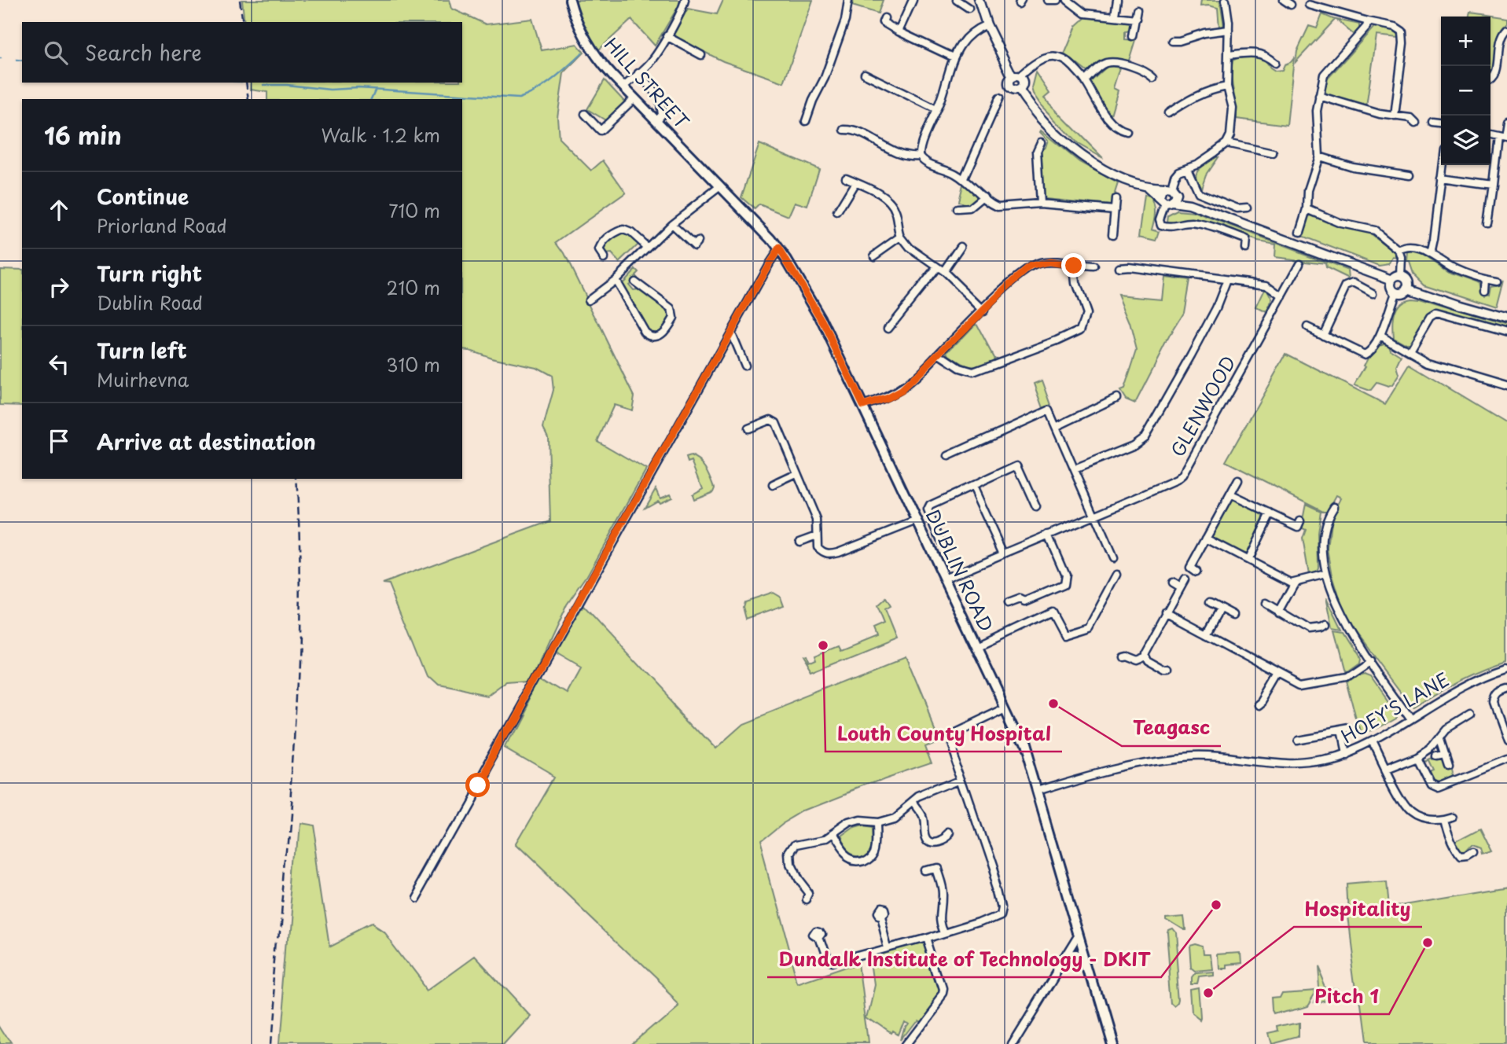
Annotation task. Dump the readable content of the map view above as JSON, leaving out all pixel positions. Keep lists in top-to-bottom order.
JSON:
{
  "streets": {
    "main road": ["HILL STREET", "DUBLIN ROAD"],
    "street": ["GLENWOOD", "HOEY'S LANE"]
  },
  "crossings": [
    ["HILL STREET", "DUBLIN ROAD"],
    ["GLENWOOD", "DUBLIN ROAD"],
    ["DUBLIN ROAD", "HOEY'S LANE"]
  ],
  "places": [
    "Louth County Hospital",
    "Teagasc",
    "Dundalk Institute of Technology - DKIT",
    "Pitch 1",
    "Hospitality"
  ],
  "page": {
    "map_buttons": ["+", "−"],
    "search": "Search here",
    "heading": ["16 min", "Walk · 1.2 km"],
    "list": [
      ["Continue", "Priorland Road", "710 m"],
      ["Turn right", "Dublin Road", "210 m"],
      ["Turn left", "Muirhevna", "310 m"],
      "Arrive at destination"
    ]
  }
}
